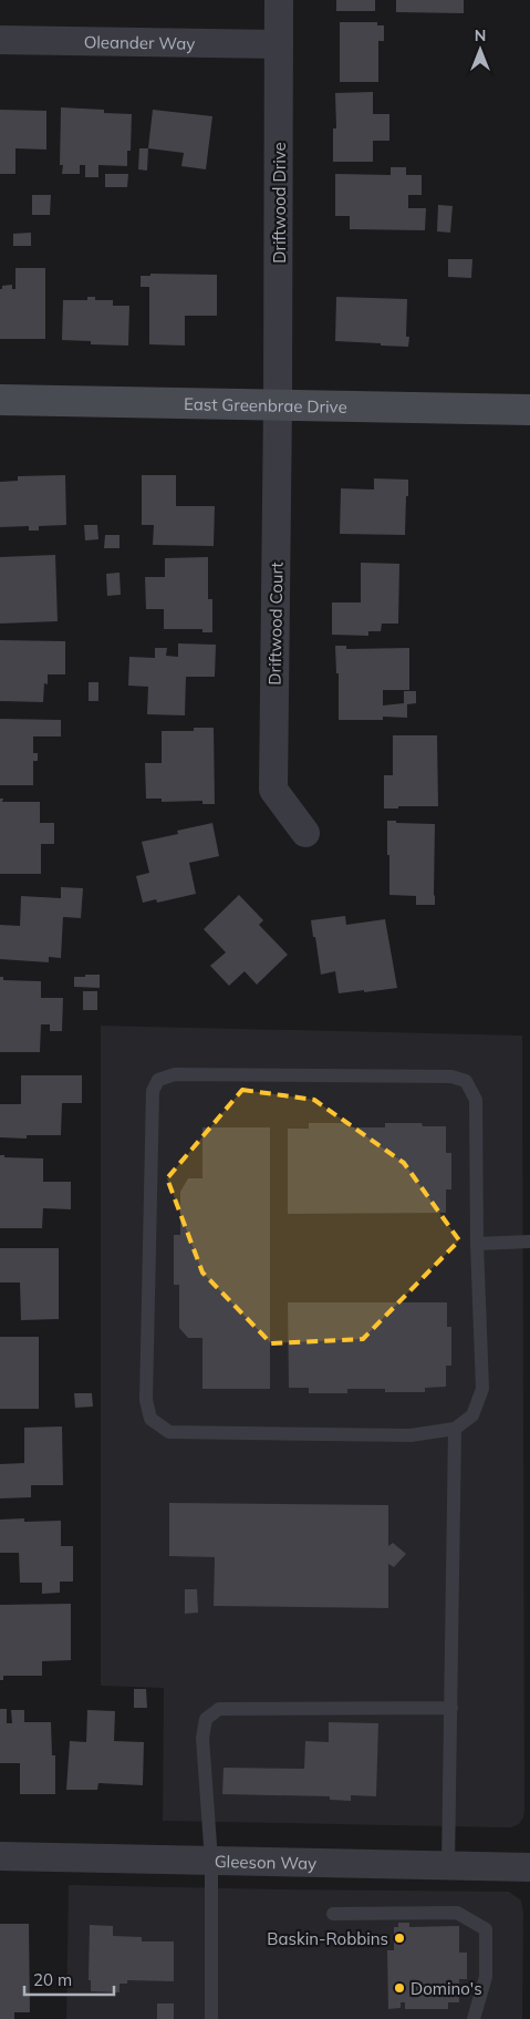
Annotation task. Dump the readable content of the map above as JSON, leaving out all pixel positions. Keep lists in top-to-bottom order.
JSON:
{
  "streets": {
    "street": [
      "Oleander Way",
      "Driftwood Drive",
      "East Greenbrae Drive",
      "Driftwood Court",
      "Gleeson Way"
    ]
  },
  "crossings": [
    ["Oleander Way", "Driftwood Drive"],
    ["Driftwood Drive", "East Greenbrae Drive"],
    ["Driftwood Drive", "Driftwood Court"],
    ["East Greenbrae Drive", "Driftwood Court"]
  ],
  "places": ["Baskin-Robbins", "Domino's"],
  "scale_bar": "20 m",
  "north": "top"
}
